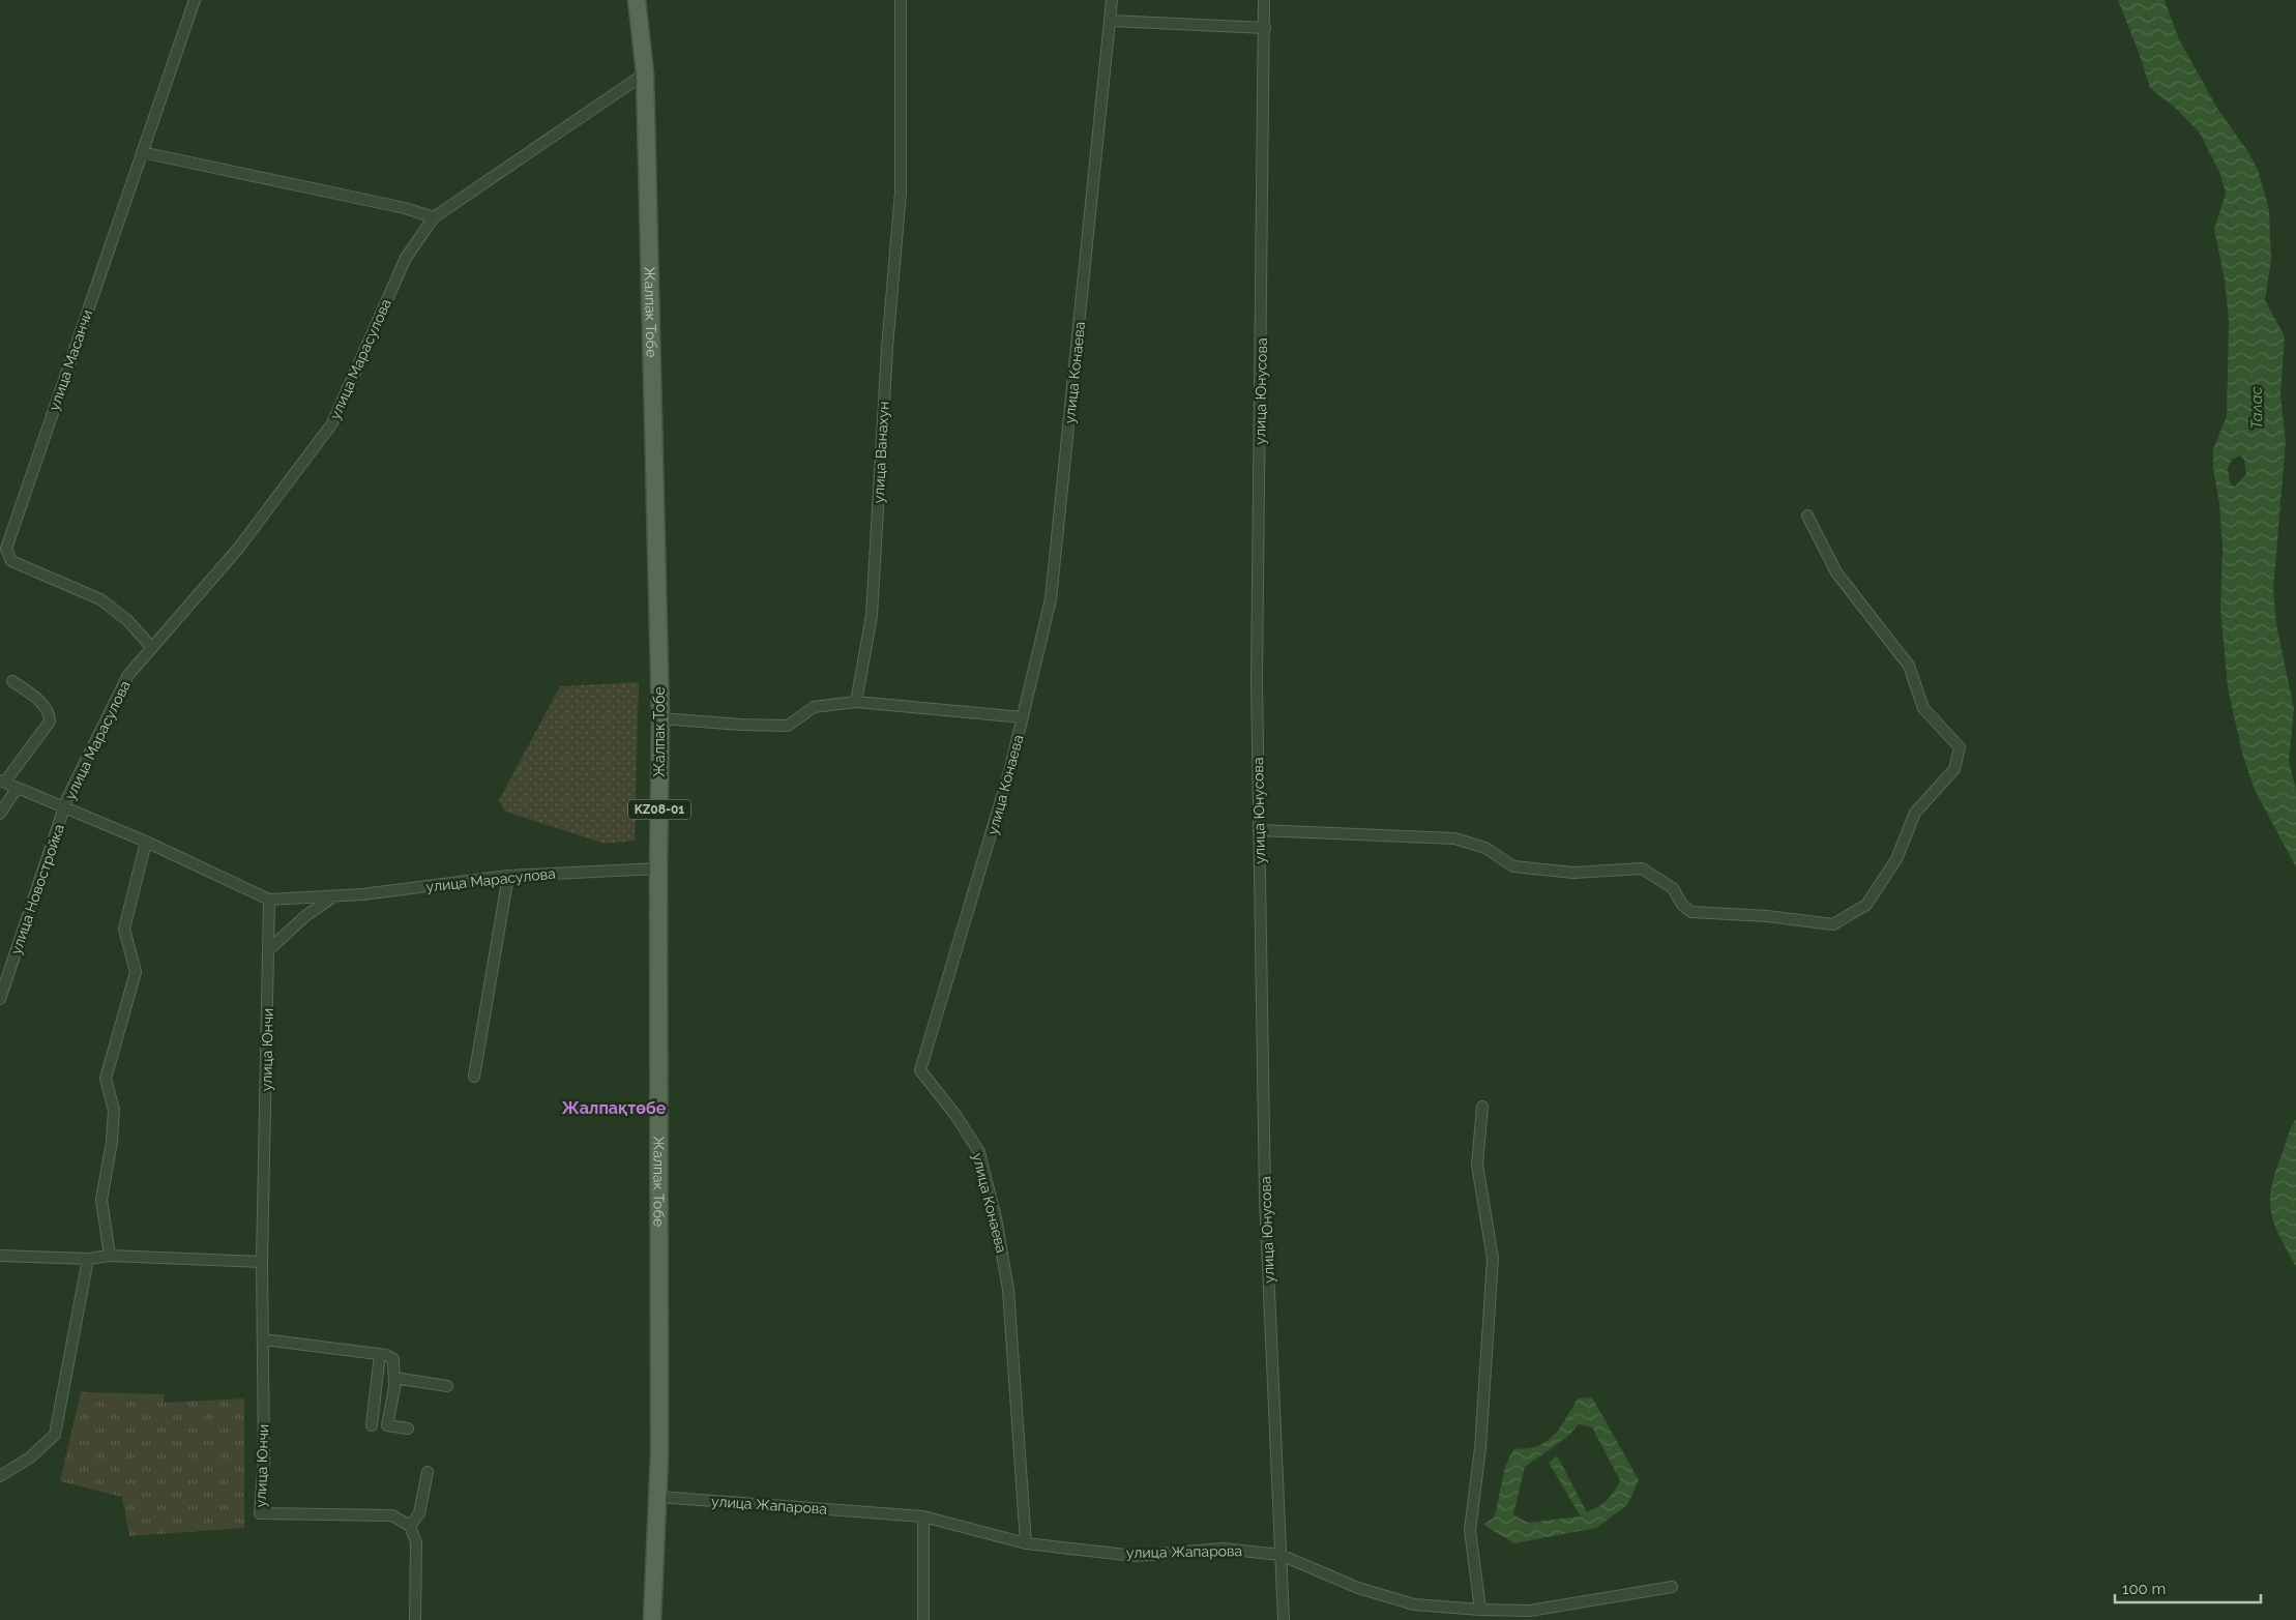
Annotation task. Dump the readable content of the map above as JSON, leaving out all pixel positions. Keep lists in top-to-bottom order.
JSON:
{
  "streets": {
    "main road": ["Жалпак Тобе", "KZ08-01"],
    "street": [
      "улица Марасулова",
      "улица Масанчи",
      "улица Конаева",
      "улица Юнусова",
      "улица Ванахун",
      "улица Новостройка",
      "улица Юнчи",
      "улица Жапарова"
    ]
  },
  "crossings": [
    ["Жалпак Тобе", "улица Марасулова"],
    ["Жалпак Тобе", "улица Жапарова"],
    ["улица Марасулова", "улица Масанчи"],
    ["улица Марасулова", "улица Новостройка"],
    ["улица Марасулова", "улица Юнчи"],
    ["улица Конаева", "улица Жапарова"],
    ["улица Юнусова", "улица Жапарова"]
  ],
  "districts": ["Жалпақтөбе"],
  "water": ["Талас"],
  "scale_bar": "100 m"
}
